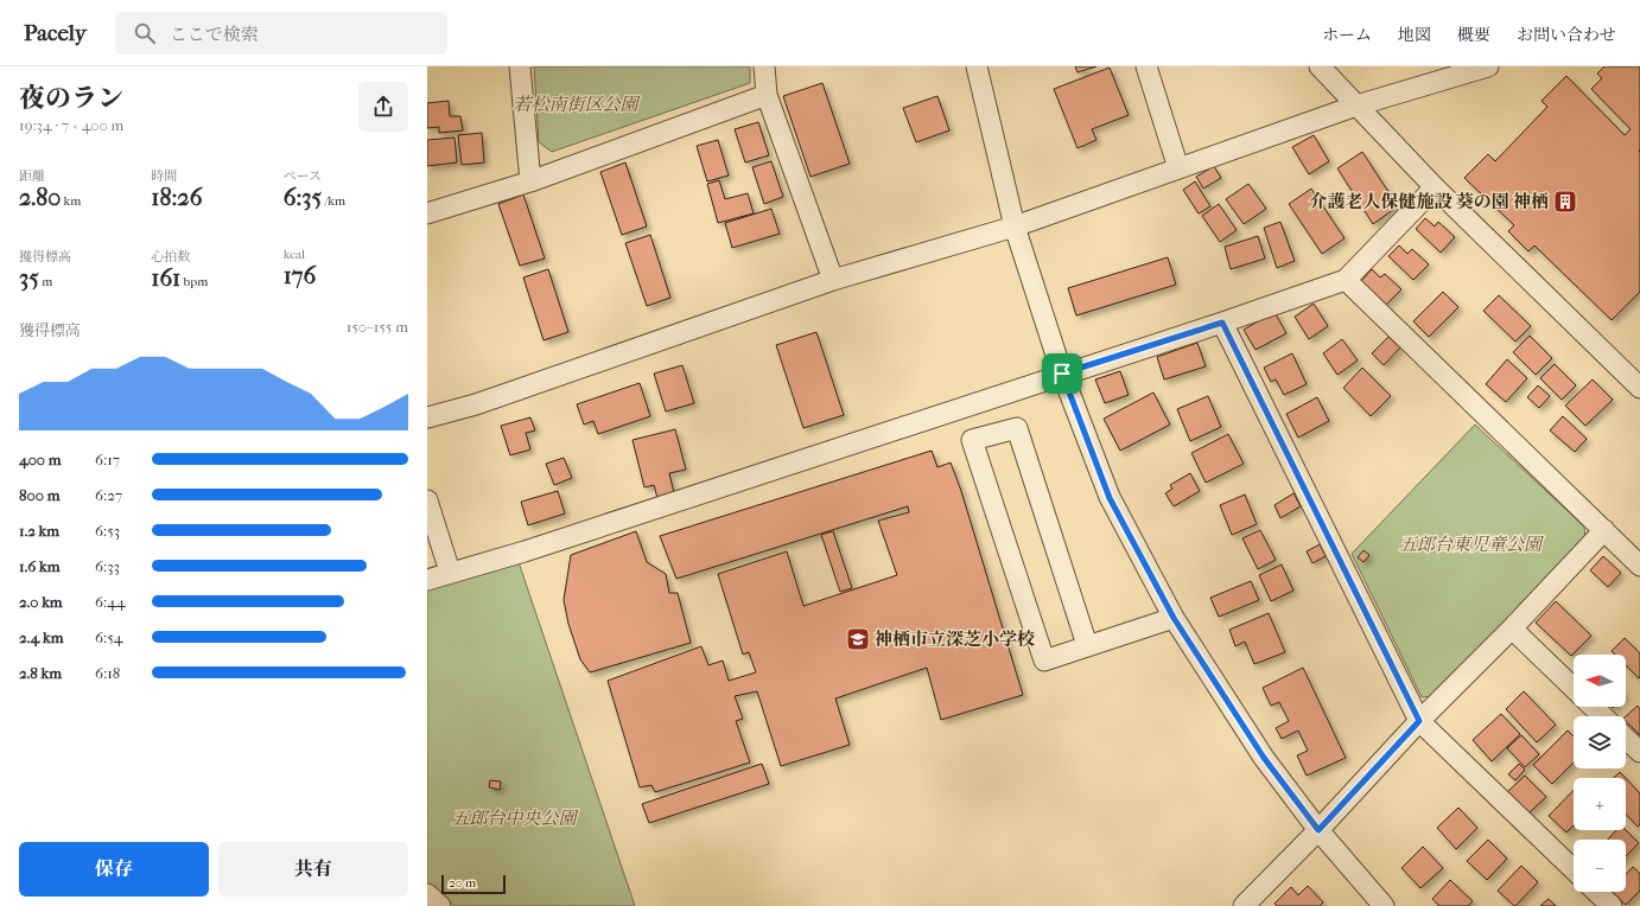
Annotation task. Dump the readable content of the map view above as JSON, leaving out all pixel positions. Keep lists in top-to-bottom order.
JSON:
{
  "parks": ["若松南街区公園", "五郎台東児童公園", "五郎台中央公園"],
  "places": {
    "building": ["介護老人保健施設 葵の園 神栖"],
    "school or university": ["神栖市立深芝小学校"]
  },
  "scale_bar": "20 m",
  "north": "left",
  "page": {
    "header": "Pacely",
    "search": "ここで検索",
    "nav": [
      "ホーム",
      "地図",
      "概要",
      "お問い合わせ"
    ],
    "heading": ["夜のラン", "19:34 · 7 × 400 m"],
    "stats": [
      ["距離", "2.80 km"],
      ["時間", "18:26"],
      ["ペース", "6:35 /km"],
      ["獲得標高", "35 m"],
      ["心拍数", "161 bpm"],
      ["kcal", "176"]
    ],
    "chart": ["獲得標高", "150–155 m"],
    "list": [
      {
        "name": "400 m",
        "note": "6:17"
      },
      {
        "name": "800 m",
        "note": "6:27"
      },
      {
        "name": "1.2 km",
        "note": "6:53"
      },
      {
        "name": "1.6 km",
        "note": "6:33"
      },
      {
        "name": "2.0 km",
        "note": "6:44"
      },
      {
        "name": "2.4 km",
        "note": "6:54"
      },
      {
        "name": "2.8 km",
        "note": "6:18"
      }
    ],
    "map_buttons": ["+", "−"],
    "buttons": ["保存", "共有"],
    "scale": "20 m"
  }
}
